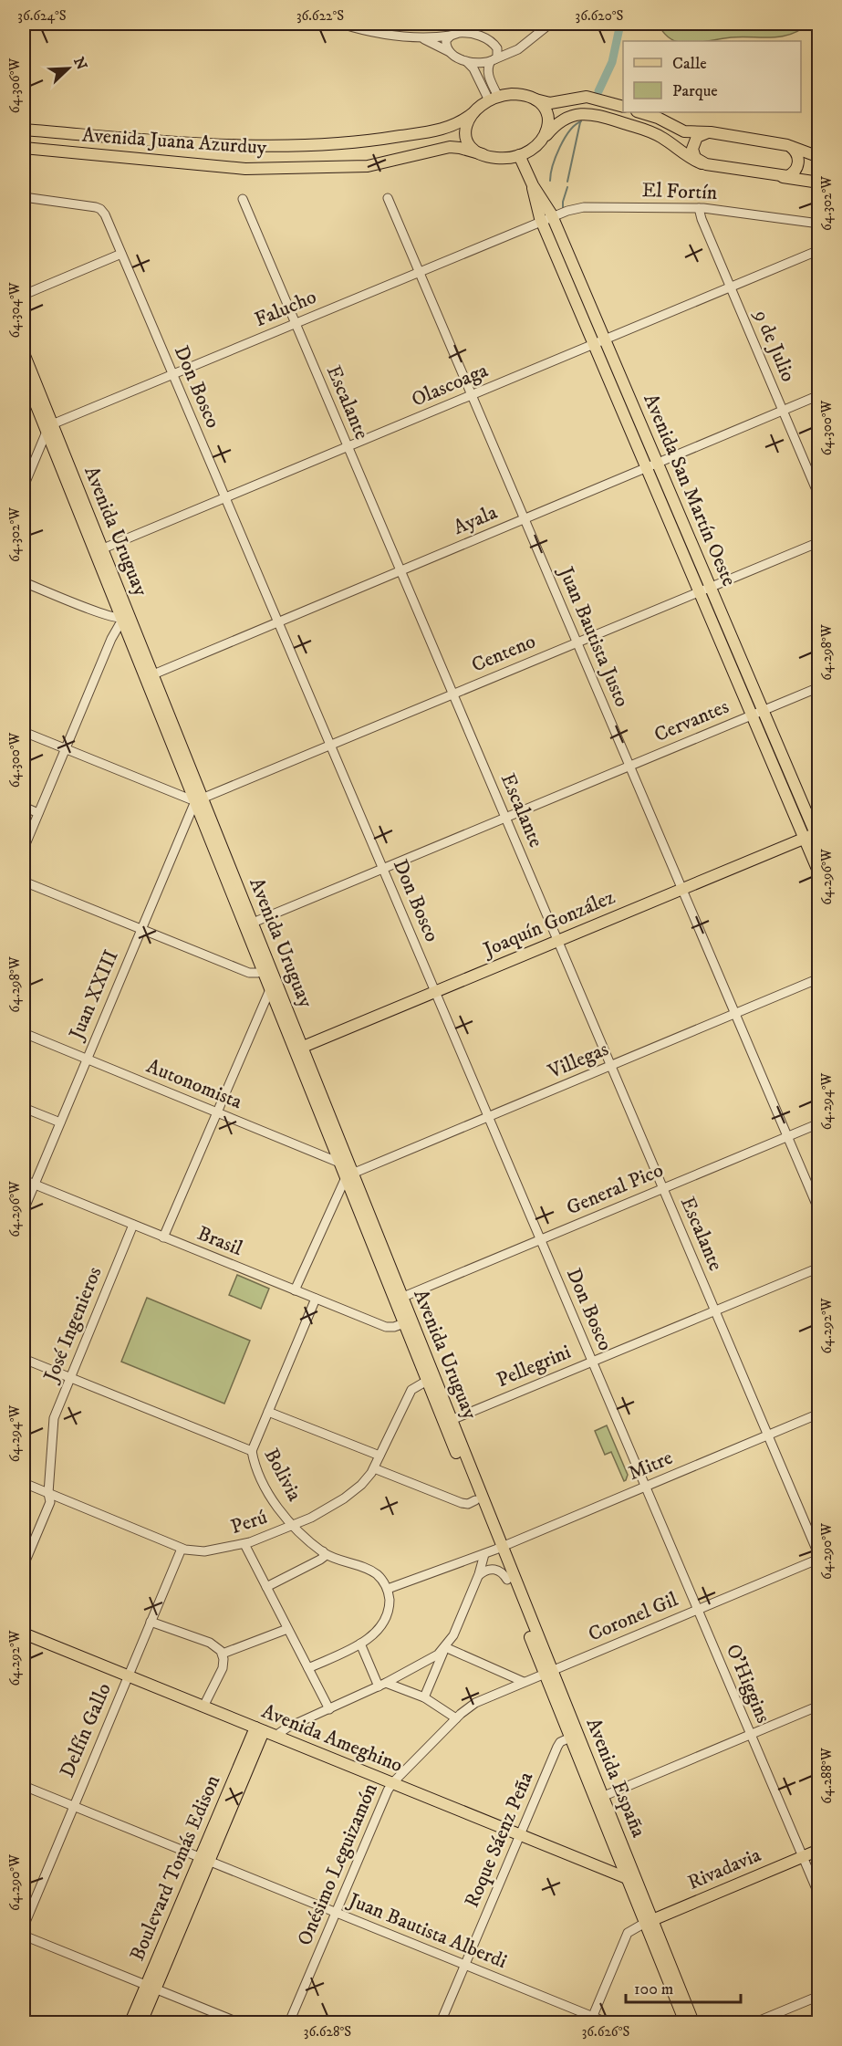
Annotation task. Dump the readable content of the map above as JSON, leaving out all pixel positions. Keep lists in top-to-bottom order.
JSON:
{
  "streets": {
    "main road": [
      "Avenida Juana Azurduy",
      "Avenida San Martín Oeste",
      "Avenida Uruguay",
      "Joaquín González",
      "Avenida Ameghino",
      "Avenida España",
      "Boulevard Tomás Edison",
      "Rivadavia"
    ],
    "street": [
      "El Fortín",
      "Falucho",
      "9 de Julio",
      "Olascoaga",
      "Don Bosco",
      "Escalante",
      "Ayala",
      "Juan Bautista Justo",
      "Centeno",
      "Cervantes",
      "Juan XXIII",
      "Villegas",
      "Autonomista",
      "General Pico",
      "Brasil",
      "José Ingenieros",
      "Pellegrini",
      "Mitre",
      "Bolivia",
      "Perú",
      "Coronel Gil",
      "O'Higgins",
      "Delfín Gallo",
      "Roque Sáenz Peña",
      "Onésimo Leguizamón",
      "Juan Bautista Alberdi"
    ]
  },
  "crossings": [
    ["Avenida Juana Azurduy", "Avenida San Martín Oeste"],
    ["El Fortín", "Falucho"],
    ["El Fortín", "9 de Julio"],
    ["El Fortín", "Avenida San Martín Oeste"],
    ["Falucho", "Don Bosco"],
    ["Falucho", "Escalante"],
    ["Falucho", "Avenida San Martín Oeste"],
    ["Falucho", "Avenida Uruguay"],
    ["Falucho", "Juan Bautista Justo"],
    ["9 de Julio", "Olascoaga"],
    ["9 de Julio", "Ayala"],
    ["Olascoaga", "Don Bosco"],
    ["Olascoaga", "Escalante"],
    ["Olascoaga", "Avenida San Martín Oeste"],
    ["Olascoaga", "Avenida Uruguay"],
    ["Olascoaga", "Juan Bautista Justo"],
    ["Don Bosco", "Ayala"],
    ["Don Bosco", "Centeno"],
    ["Don Bosco", "Cervantes"],
    ["Don Bosco", "Joaquín González"],
    ["Don Bosco", "Villegas"],
    ["Don Bosco", "General Pico"],
    ["Don Bosco", "Pellegrini"],
    ["Don Bosco", "Mitre"],
    ["Don Bosco", "O'Higgins"],
    ["Escalante", "Ayala"],
    ["Escalante", "Centeno"],
    ["Escalante", "Cervantes"],
    ["Escalante", "Joaquín González"],
    ["Escalante", "Villegas"],
    ["Escalante", "General Pico"],
    ["Escalante", "Pellegrini"],
    ["Escalante", "Mitre"],
    ["Escalante", "Coronel Gil"],
    ["Avenida San Martín Oeste", "Ayala"],
    ["Avenida San Martín Oeste", "Centeno"],
    ["Avenida San Martín Oeste", "Cervantes"],
    ["Avenida San Martín Oeste", "Joaquín González"],
    ["Ayala", "Avenida Uruguay"],
    ["Ayala", "Juan Bautista Justo"],
    ["Avenida Uruguay", "Centeno"],
    ["Avenida Uruguay", "Cervantes"],
    ["Avenida Uruguay", "Joaquín González"],
    ["Avenida Uruguay", "Juan XXIII"],
    ["Avenida Uruguay", "Villegas"],
    ["Avenida Uruguay", "Autonomista"],
    ["Avenida Uruguay", "General Pico"],
    ["Avenida Uruguay", "Brasil"],
    ["Avenida Uruguay", "Pellegrini"],
    ["Avenida Uruguay", "Mitre"],
    ["Avenida Uruguay", "Perú"],
    ["Avenida Uruguay", "Avenida España"],
    ["Juan Bautista Justo", "Centeno"],
    ["Juan Bautista Justo", "Cervantes"],
    ["Juan Bautista Justo", "Joaquín González"],
    ["Juan Bautista Justo", "Villegas"],
    ["Juan Bautista Justo", "General Pico"],
    ["Centeno", "Juan XXIII"],
    ["Juan XXIII", "Autonomista"],
    ["Juan XXIII", "Brasil"],
    ["Brasil", "José Ingenieros"],
    ["José Ingenieros", "Bolivia"],
    ["José Ingenieros", "Perú"],
    ["Mitre", "O'Higgins"],
    ["Mitre", "Avenida España"],
    ["Bolivia", "Perú"],
    ["Perú", "Delfín Gallo"],
    ["Coronel Gil", "O'Higgins"],
    ["Coronel Gil", "Avenida España"],
    ["Coronel Gil", "Onésimo Leguizamón"],
    ["O'Higgins", "Rivadavia"],
    ["Delfín Gallo", "Avenida Ameghino"],
    ["Delfín Gallo", "Juan Bautista Alberdi"],
    ["Avenida Ameghino", "Avenida España"],
    ["Avenida Ameghino", "Roque Sáenz Peña"],
    ["Avenida Ameghino", "Onésimo Leguizamón"],
    ["Avenida Ameghino", "Boulevard Tomás Edison"],
    ["Avenida España", "Roque Sáenz Peña"],
    ["Avenida España", "Onésimo Leguizamón"],
    ["Avenida España", "Rivadavia"],
    ["Roque Sáenz Peña", "Juan Bautista Alberdi"],
    ["Onésimo Leguizamón", "Juan Bautista Alberdi"],
    ["Boulevard Tomás Edison", "Juan Bautista Alberdi"]
  ],
  "legend": ["Calle", "Parque"],
  "scale_bar": "100 m",
  "north": "top right",
  "coordinates": [
    "36.624°S",
    "36.622°S",
    "36.620°S",
    "64.306°W",
    "64.302°W",
    "64.304°W",
    "64.300°W",
    "64.298°W",
    "64.296°W",
    "64.294°W",
    "64.292°W",
    "64.290°W",
    "64.288°W",
    "36.628°S",
    "36.626°S"
  ]
}
